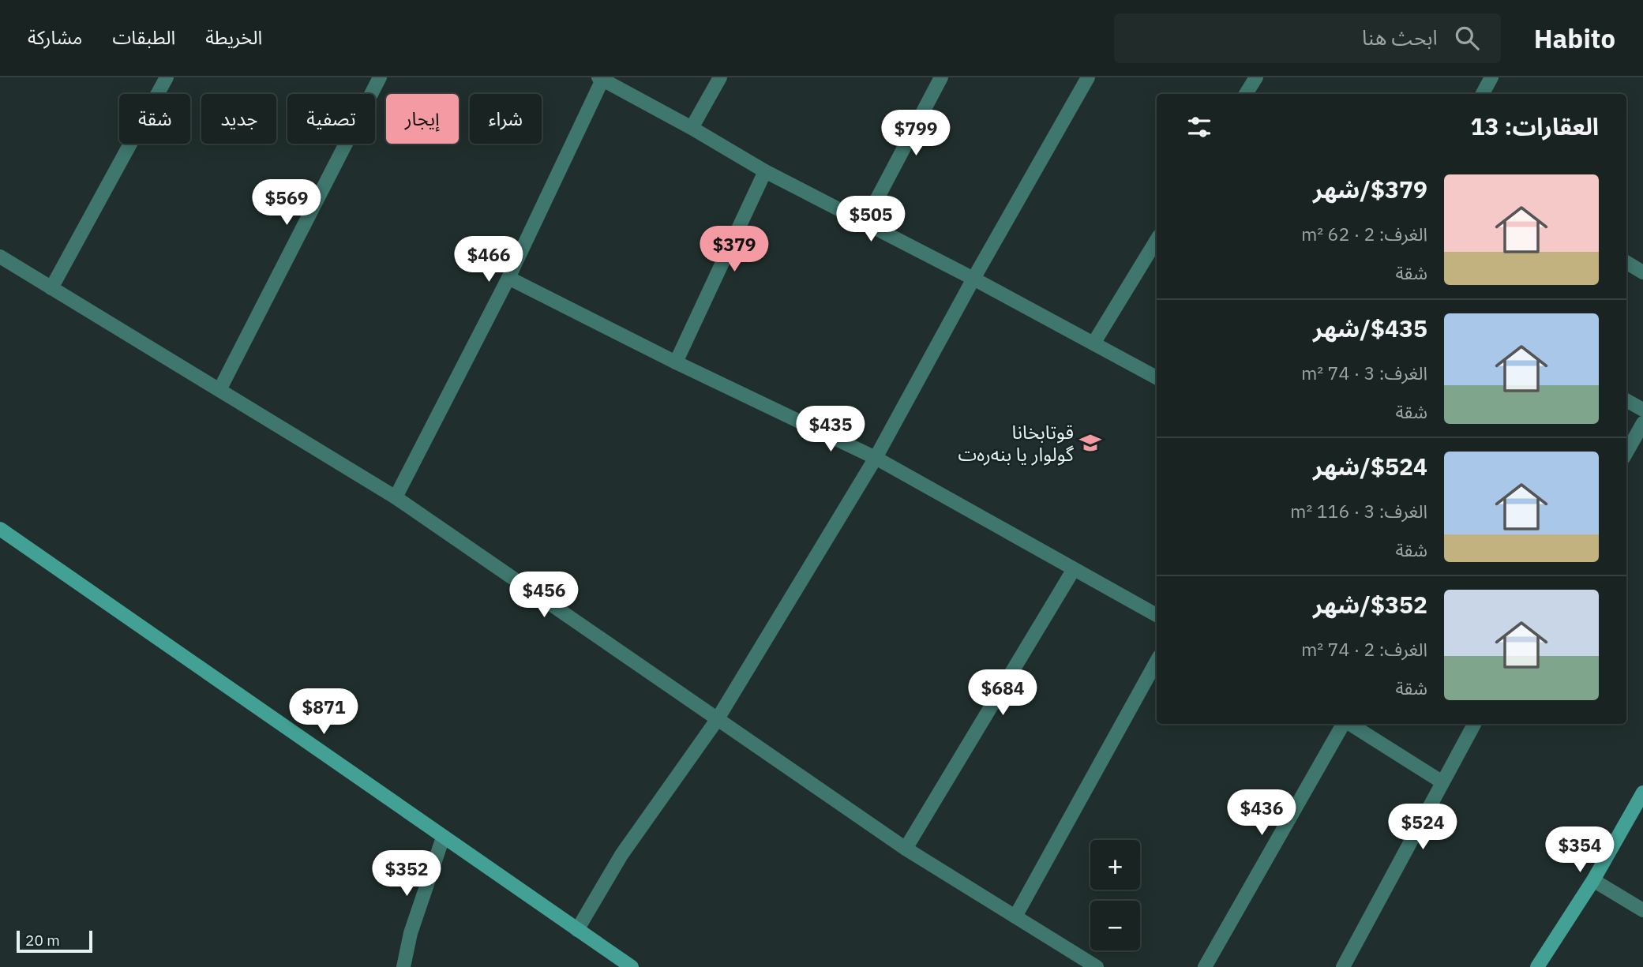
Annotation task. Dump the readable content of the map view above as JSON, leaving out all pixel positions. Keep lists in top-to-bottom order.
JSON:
{
  "places": {
    "school or university": ["قوتابخانا گولوار یا بنەرەت"]
  },
  "scale_bar": "20 m",
  "page": {
    "header": "Habito",
    "search": "ابحث هنا",
    "nav": ["الخريطة", "الطبقات", "مشاركة"],
    "chip": [
      "شراء",
      "إيجار",
      "تصفية",
      "جديد",
      "شقة"
    ],
    "heading": "العقارات: 13",
    "price": [
      "$799",
      "$569",
      "$505",
      "$379",
      "$466",
      "$435",
      "$456",
      "$684",
      "$871",
      "$436",
      "$524",
      "$354",
      "$352"
    ],
    "list": [
      {
        "name": "$379/شهر",
        "note": "الغرف: 2 · 62 m² · شقة"
      },
      {
        "name": "$435/شهر",
        "note": "الغرف: 3 · 74 m² · شقة"
      },
      {
        "name": "$524/شهر",
        "note": "الغرف: 3 · 116 m² · شقة"
      },
      {
        "name": "$352/شهر",
        "note": "الغرف: 2 · 74 m² · شقة"
      }
    ],
    "map_buttons": ["+", "−"],
    "scale": "20 m"
  }
}
